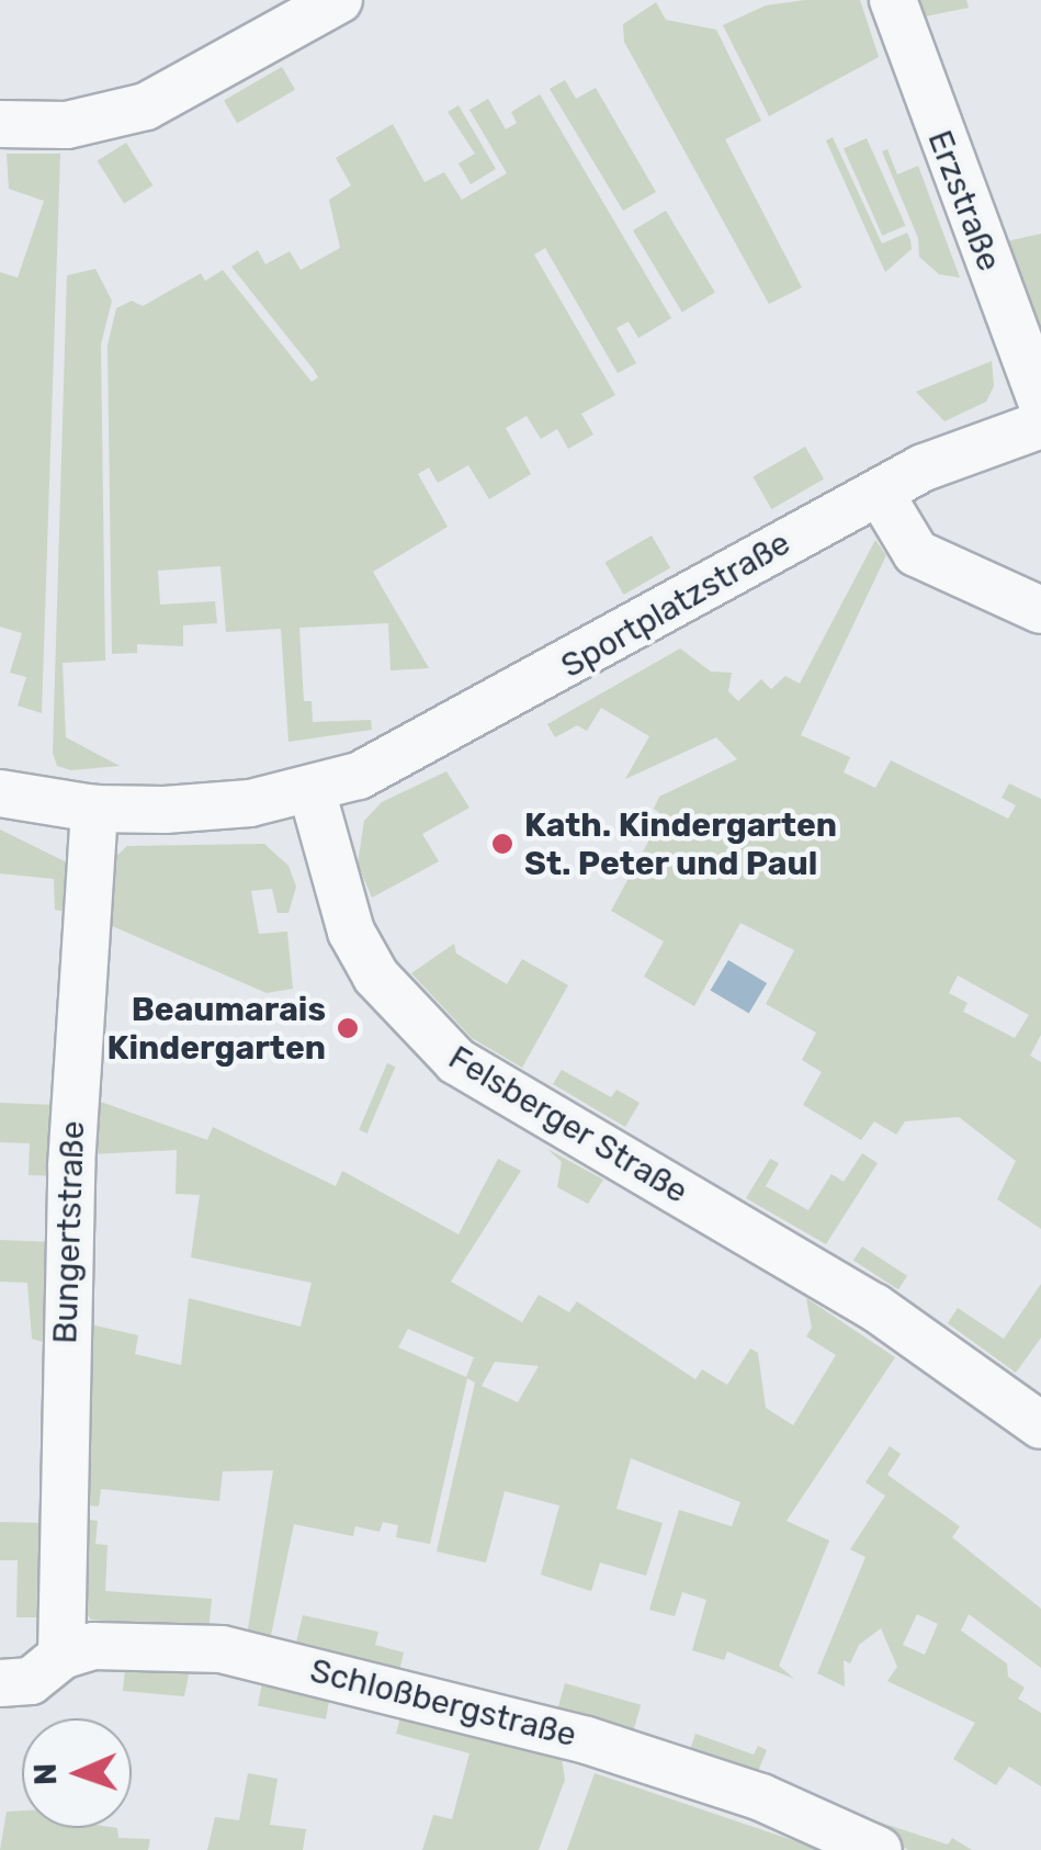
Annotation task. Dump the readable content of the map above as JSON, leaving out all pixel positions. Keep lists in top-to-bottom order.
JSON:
{
  "streets": {
    "street": [
      "Erzstraße",
      "Sportplatzstraße",
      "Felsberger Straße",
      "Bungertstraße",
      "Schloßbergstraße"
    ]
  },
  "crossings": [
    ["Sportplatzstraße", "Felsberger Straße"],
    ["Bungertstraße", "Schloßbergstraße"]
  ],
  "places": ["Kath. Kindergarten St. Peter und Paul", "Beaumarais Kindergarten"],
  "north": "left"
}
